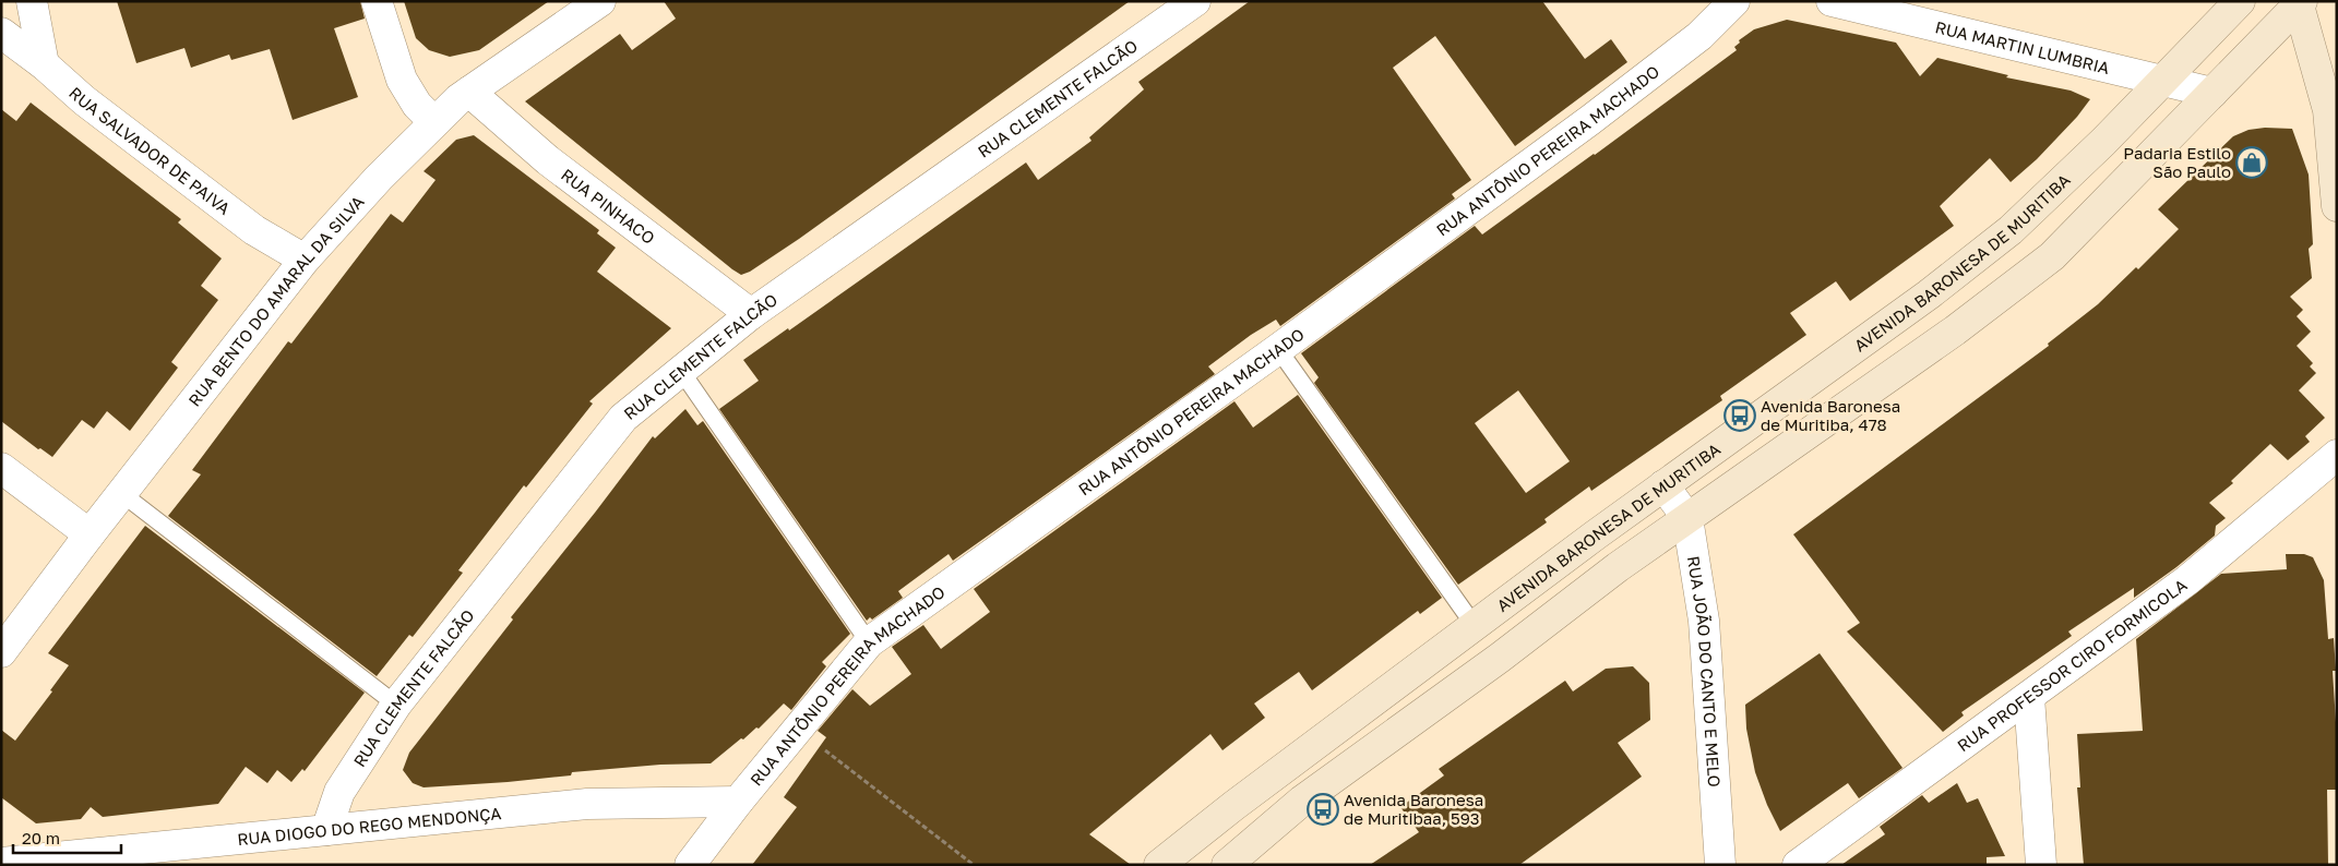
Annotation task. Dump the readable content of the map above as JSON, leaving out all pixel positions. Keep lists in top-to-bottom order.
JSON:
{
  "streets": {
    "main road": ["AVENIDA BARONESA DE MURITIBA"],
    "street": [
      "RUA MARTIN LUMBRIA",
      "RUA CLEMENTE FALCÃO",
      "RUA SALVADOR DE PAIVA",
      "RUA ANTÔNIO PEREIRA MACHADO",
      "RUA PINHACO",
      "RUA BENTO DO AMARAL DA SILVA",
      "RUA PROFESSOR CIRO FORMICOLA",
      "RUA JOÃO DO CANTO E MELO",
      "RUA DIOGO DO REGO MENDONÇA"
    ]
  },
  "crossings": [
    ["RUA MARTIN LUMBRIA", "AVENIDA BARONESA DE MURITIBA"],
    ["RUA CLEMENTE FALCÃO", "RUA PINHACO"],
    ["RUA CLEMENTE FALCÃO", "RUA DIOGO DO REGO MENDONÇA"],
    ["RUA SALVADOR DE PAIVA", "RUA BENTO DO AMARAL DA SILVA"],
    ["RUA ANTÔNIO PEREIRA MACHADO", "RUA DIOGO DO REGO MENDONÇA"],
    ["RUA PINHACO", "RUA BENTO DO AMARAL DA SILVA"],
    ["AVENIDA BARONESA DE MURITIBA", "RUA JOÃO DO CANTO E MELO"]
  ],
  "places": {
    "shop": ["Padaria Estilo São Paulo"],
    "bus stop": ["Avenida Baronesa de Muritiba, 478", "Avenida Baronesa de Muritibaa, 593"]
  },
  "scale_bar": "20 m"
}
